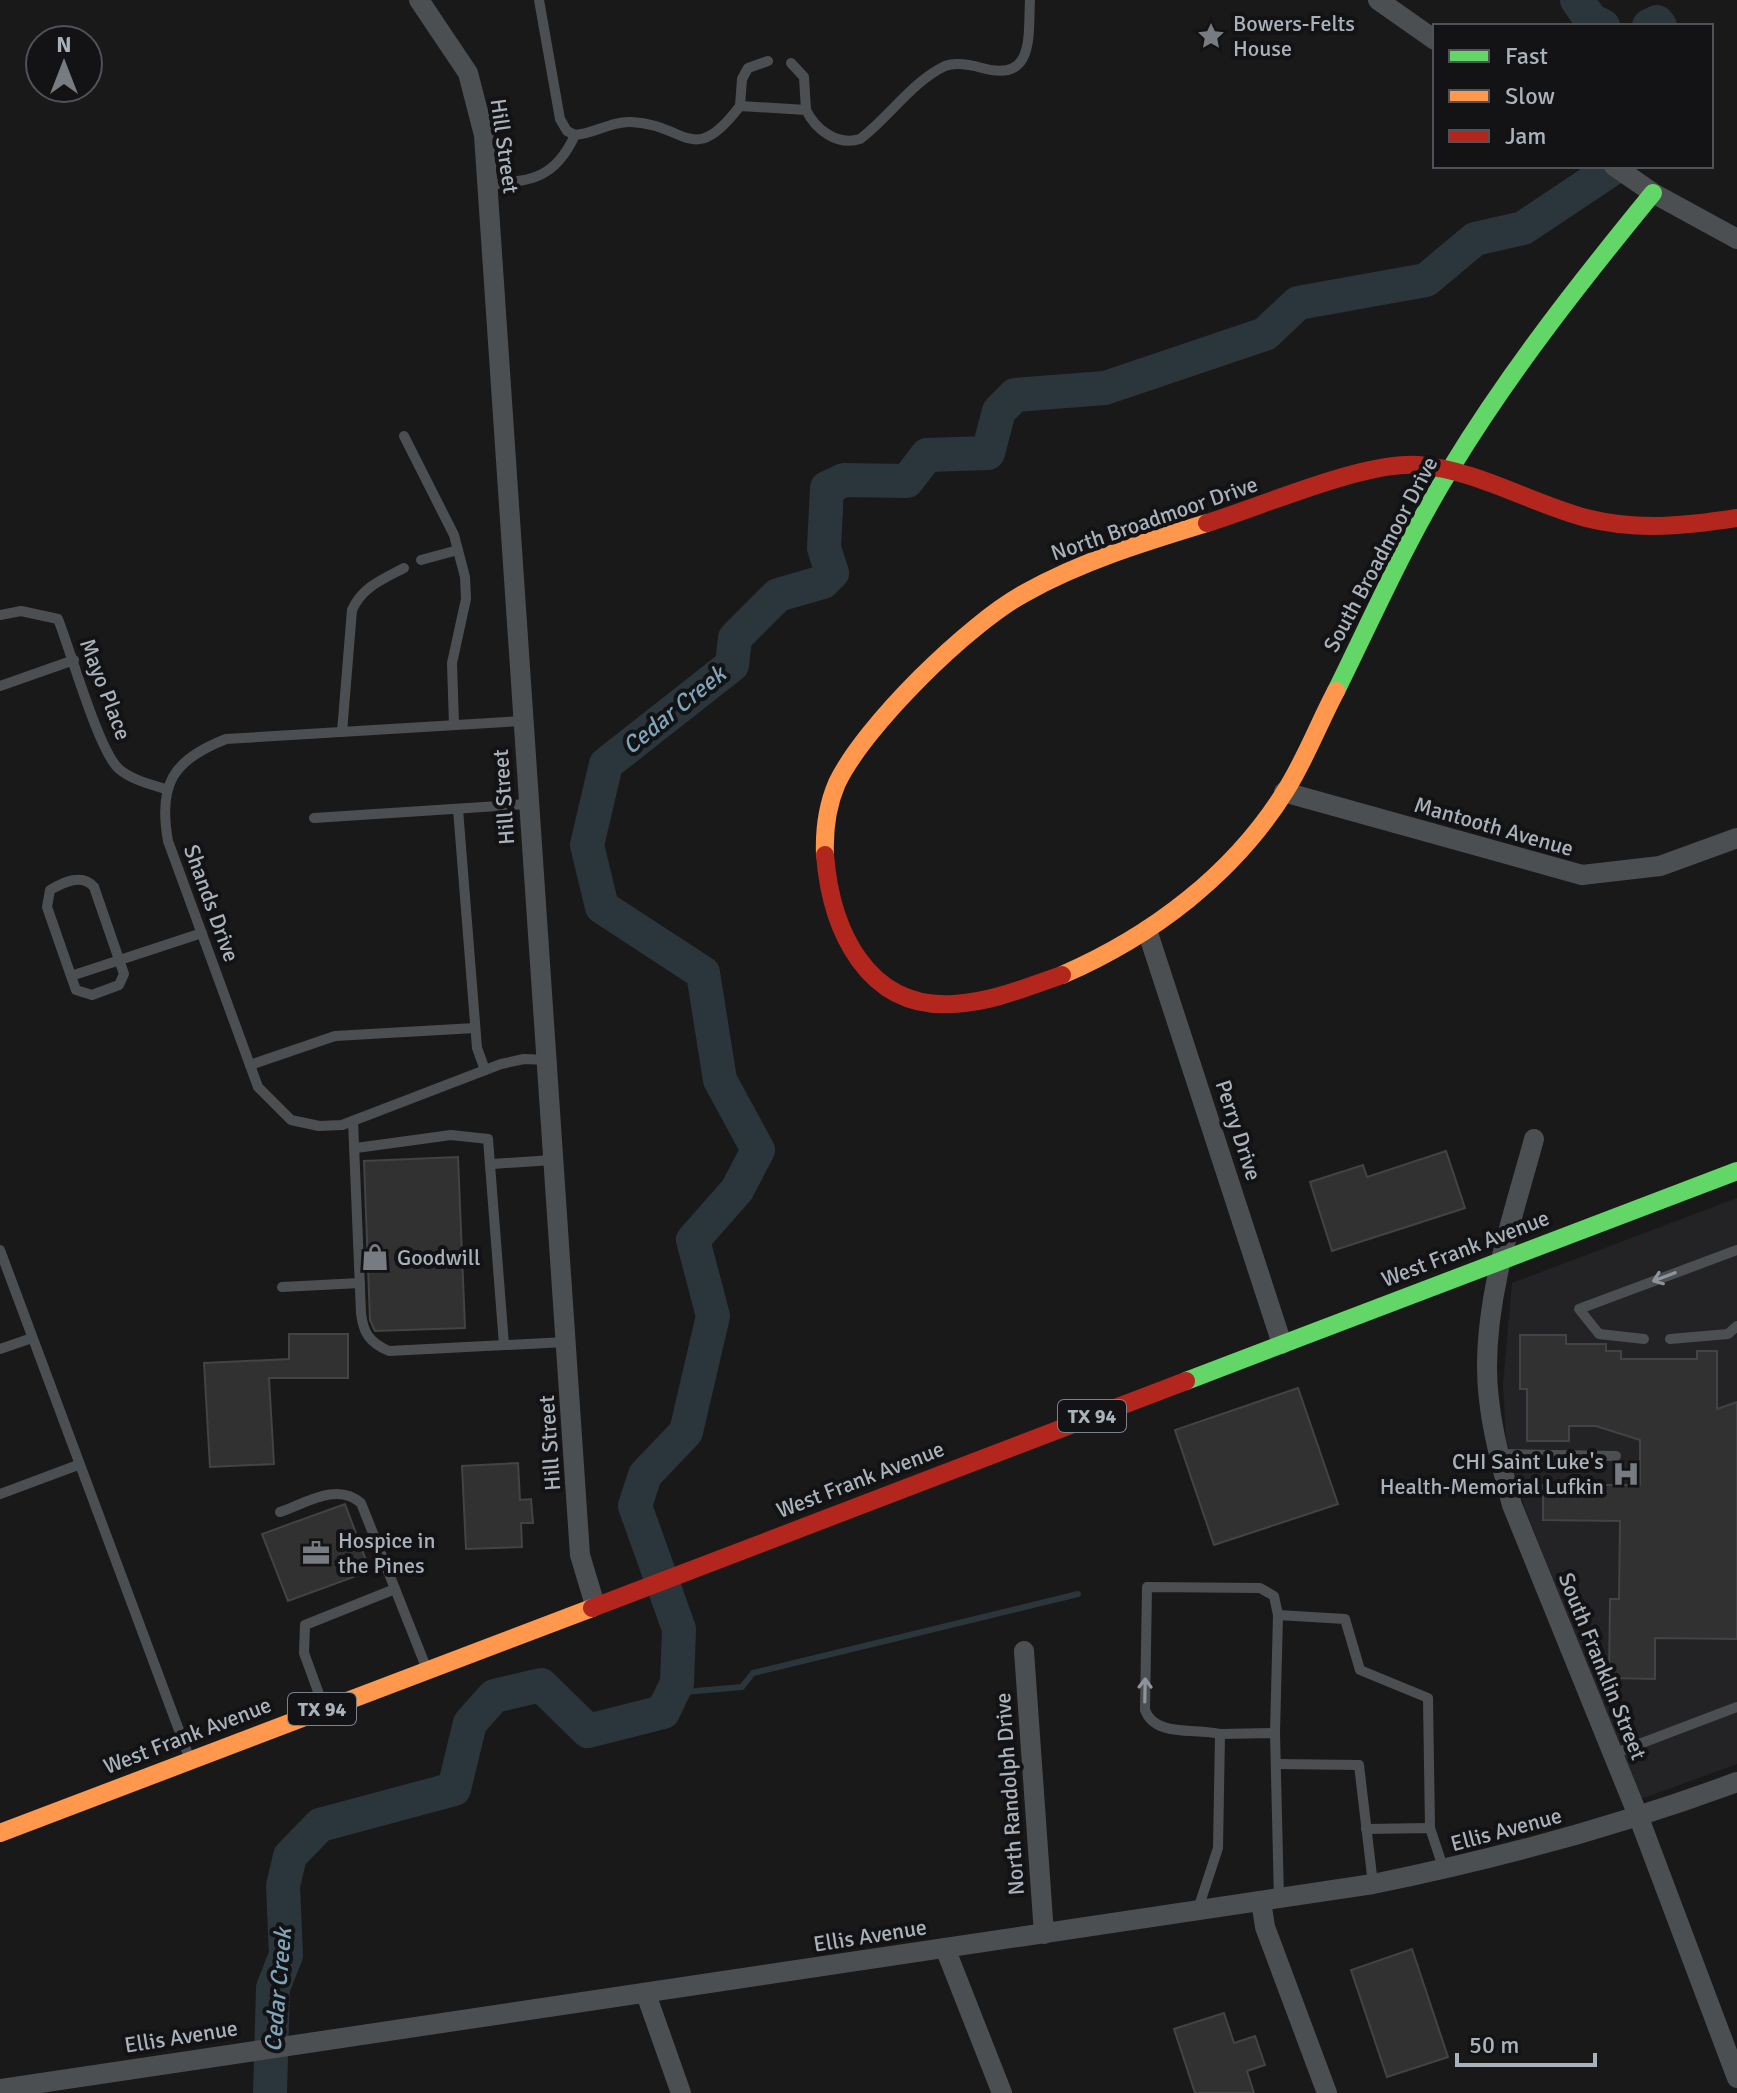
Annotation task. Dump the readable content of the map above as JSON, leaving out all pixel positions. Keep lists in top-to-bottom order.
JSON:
{
  "streets": {
    "street": [
      "Hill Street",
      "North Broadmoor Drive",
      "South Broadmoor Drive",
      "Mantooth Avenue",
      "Perry Drive",
      "West Frank Avenue",
      "TX 94",
      "South Franklin Street",
      "North Randolph Drive",
      "Ellis Avenue"
    ],
    "lane": ["Mayo Place", "Shands Drive"]
  },
  "crossings": [
    ["Hill Street", "Shands Drive"],
    ["Hill Street", "West Frank Avenue"],
    ["North Broadmoor Drive", "South Broadmoor Drive"],
    ["North Broadmoor Drive", "Perry Drive"],
    ["South Broadmoor Drive", "Mantooth Avenue"],
    ["South Broadmoor Drive", "Perry Drive"],
    ["Mayo Place", "Shands Drive"],
    ["Perry Drive", "West Frank Avenue"],
    ["West Frank Avenue", "South Franklin Street"],
    ["South Franklin Street", "Ellis Avenue"],
    ["North Randolph Drive", "Ellis Avenue"]
  ],
  "water": ["Cedar Creek"],
  "places": {
    "place": ["Bowers-Felts House"],
    "shop": ["Goodwill"],
    "hospital": ["CHI Saint Luke's Health-Memorial Lufkin"],
    "office": ["Hospice in the Pines"]
  },
  "legend": ["Fast", "Slow", "Jam"],
  "scale_bar": "50 m",
  "north": "top"
}
